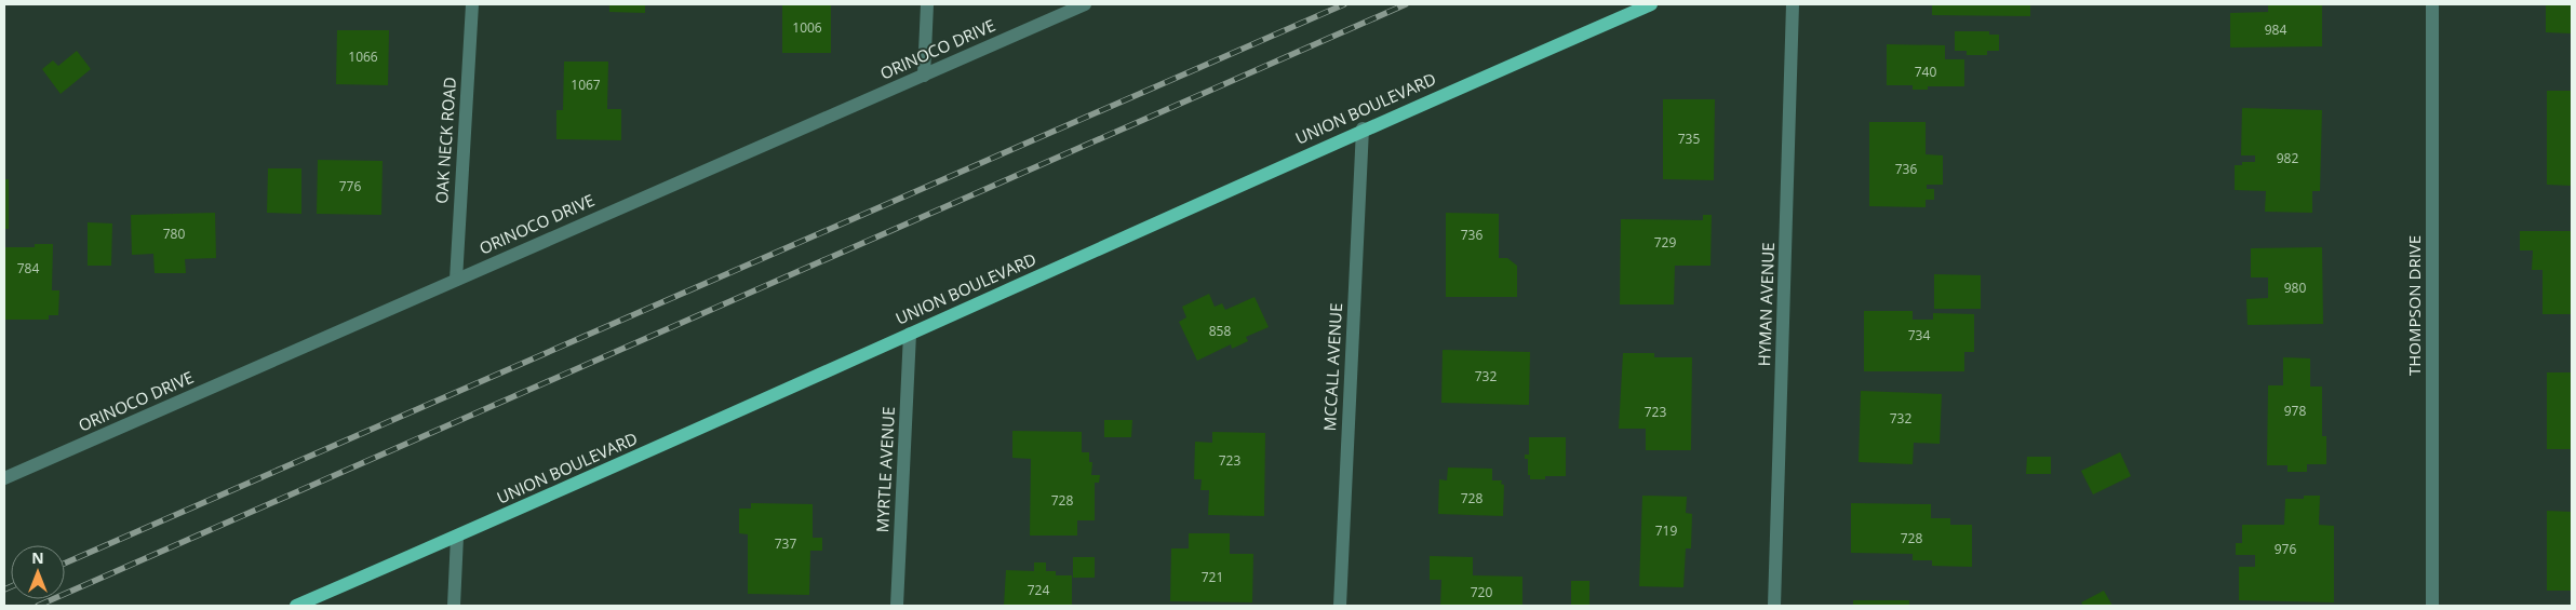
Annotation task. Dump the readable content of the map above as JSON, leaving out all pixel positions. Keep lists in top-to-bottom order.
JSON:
{
  "streets": {
    "main road": ["UNION BOULEVARD"],
    "street": [
      "ORINOCO DRIVE",
      "OAK NECK ROAD",
      "HYMAN AVENUE",
      "THOMPSON DRIVE",
      "MCCALL AVENUE",
      "MYRTLE AVENUE"
    ]
  },
  "crossings": [
    ["ORINOCO DRIVE", "OAK NECK ROAD"],
    ["UNION BOULEVARD", "MCCALL AVENUE"],
    ["UNION BOULEVARD", "MYRTLE AVENUE"]
  ],
  "house_numbers": [
    "1006",
    "984",
    "1066",
    "740",
    "1067",
    "735",
    "982",
    "736",
    "776",
    "780",
    "736",
    "729",
    "784",
    "980",
    "858",
    "734",
    "732",
    "978",
    "723",
    "732",
    "723",
    "728",
    "728",
    "719",
    "728",
    "737",
    "976",
    "721",
    "724",
    "720"
  ],
  "north": "top"
}
